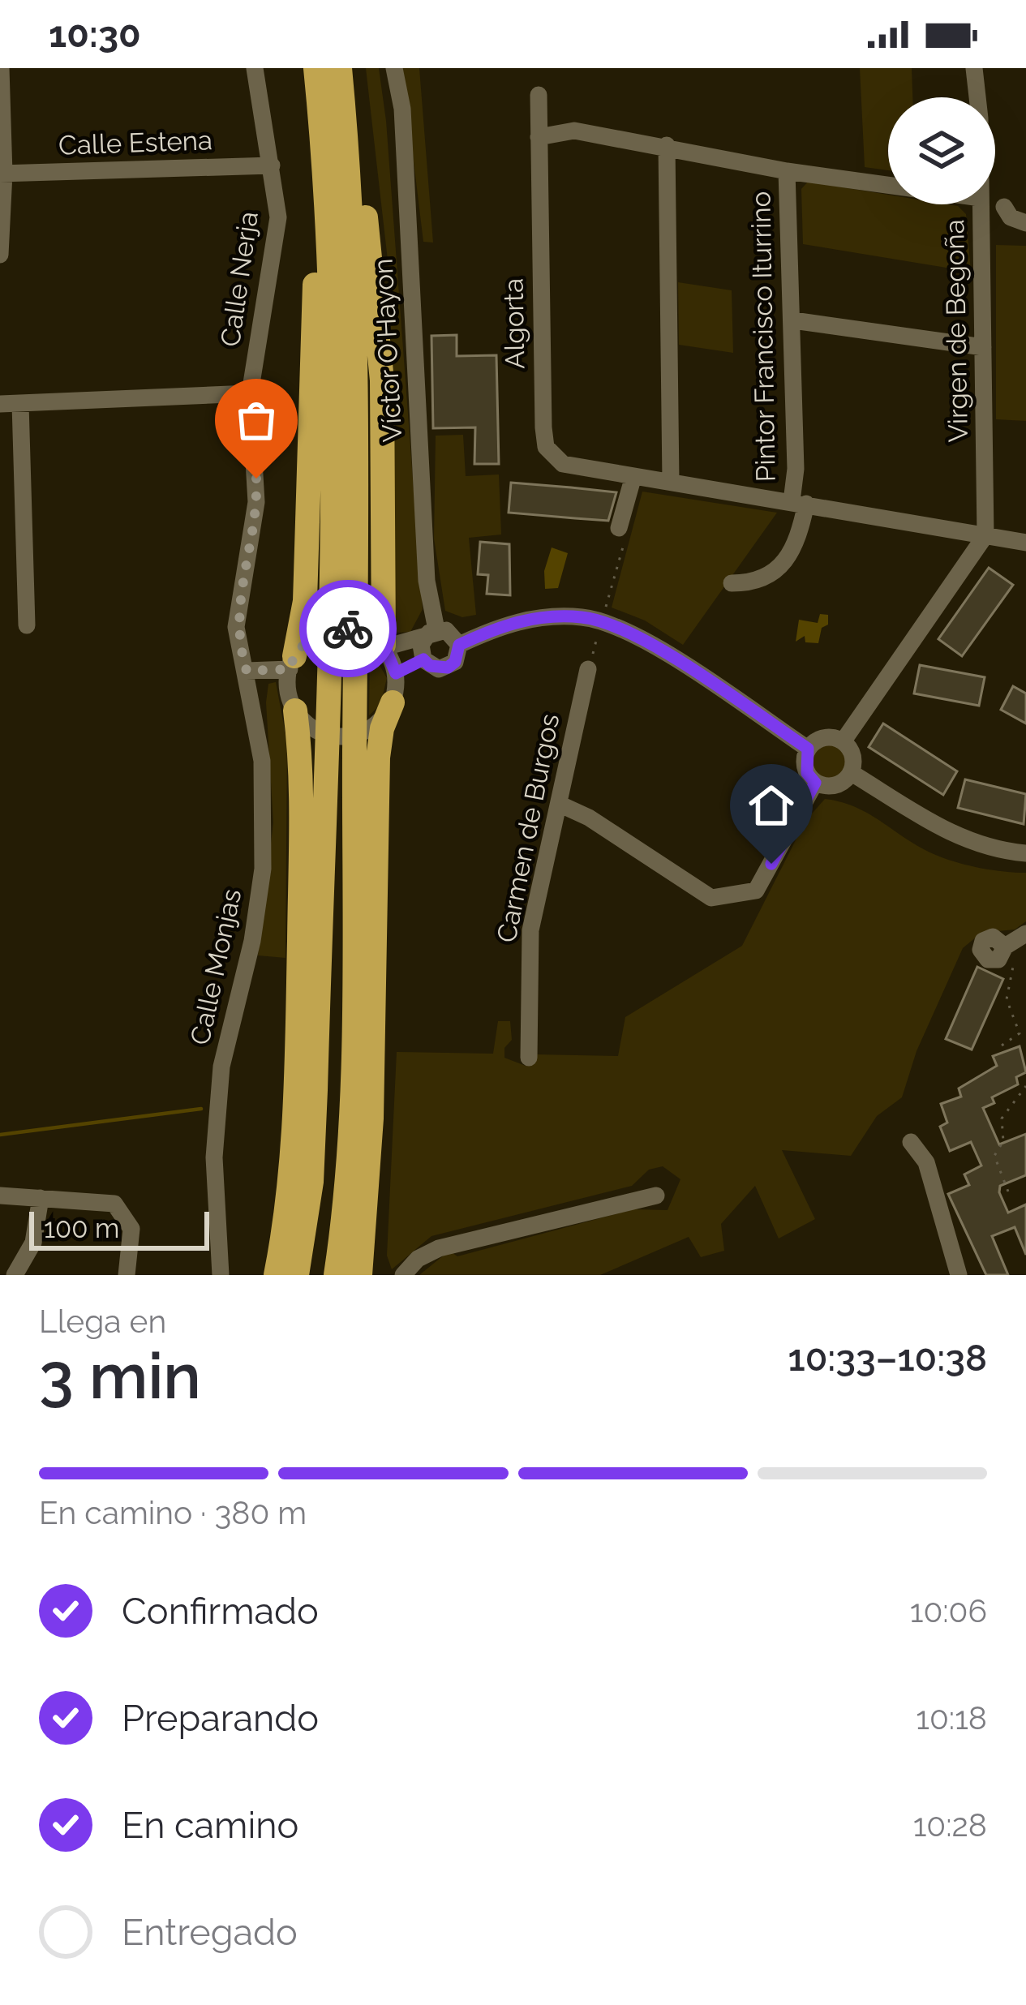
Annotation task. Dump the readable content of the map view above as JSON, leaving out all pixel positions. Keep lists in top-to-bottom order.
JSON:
{
  "streets": {
    "street": [
      "Calle Estena",
      "Calle Nerja",
      "Algorta",
      "Virgen de Begoña",
      "Pintor Francisco Iturrino",
      "Víctor O'Hayon",
      "Carmen de Burgos",
      "Calle Monjas"
    ]
  },
  "crossings": [
    ["Calle Estena", "Calle Nerja"],
    ["Calle Nerja", "Calle Monjas"],
    ["Algorta", "Virgen de Begoña"],
    ["Algorta", "Pintor Francisco Iturrino"]
  ],
  "scale_bar": "100 m",
  "page": {
    "status": "10:30",
    "scale": "100 m",
    "heading": ["3 min", "Llega en", "10:33–10:38"],
    "bar": "En camino · 380 m",
    "list": [
      ["Confirmado", "10:06"],
      ["Preparando", "10:18"],
      ["En camino", "10:28"],
      "Entregado"
    ]
  }
}
